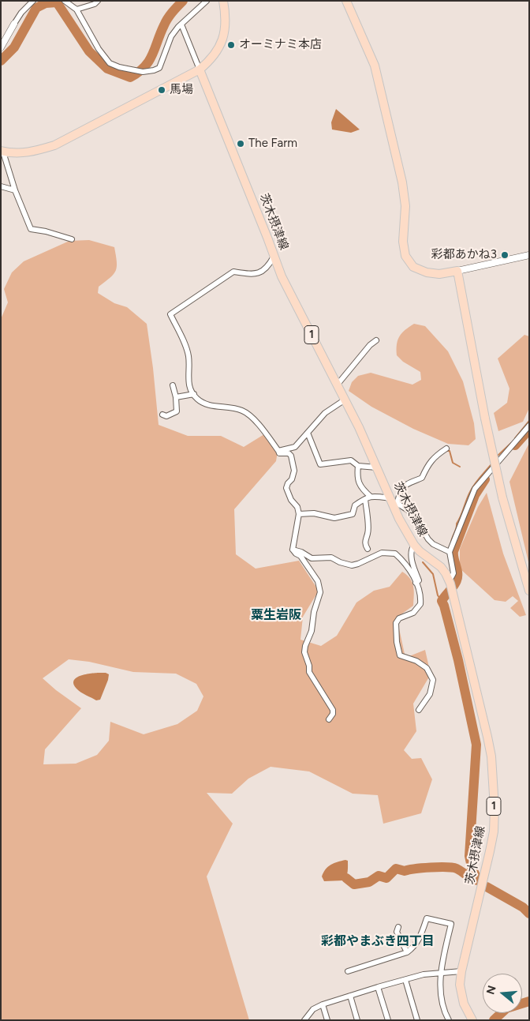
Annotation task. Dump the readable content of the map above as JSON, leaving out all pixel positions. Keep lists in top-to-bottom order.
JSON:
{
  "streets": {
    "main road": ["茨木摂津線", "1"]
  },
  "districts": ["粟生岩阪", "彩都やまぶき四丁目"],
  "places": [
    "オーミナミ本店",
    "馬場",
    "The Farm",
    "彩都あかね3"
  ],
  "north": "left"
}
